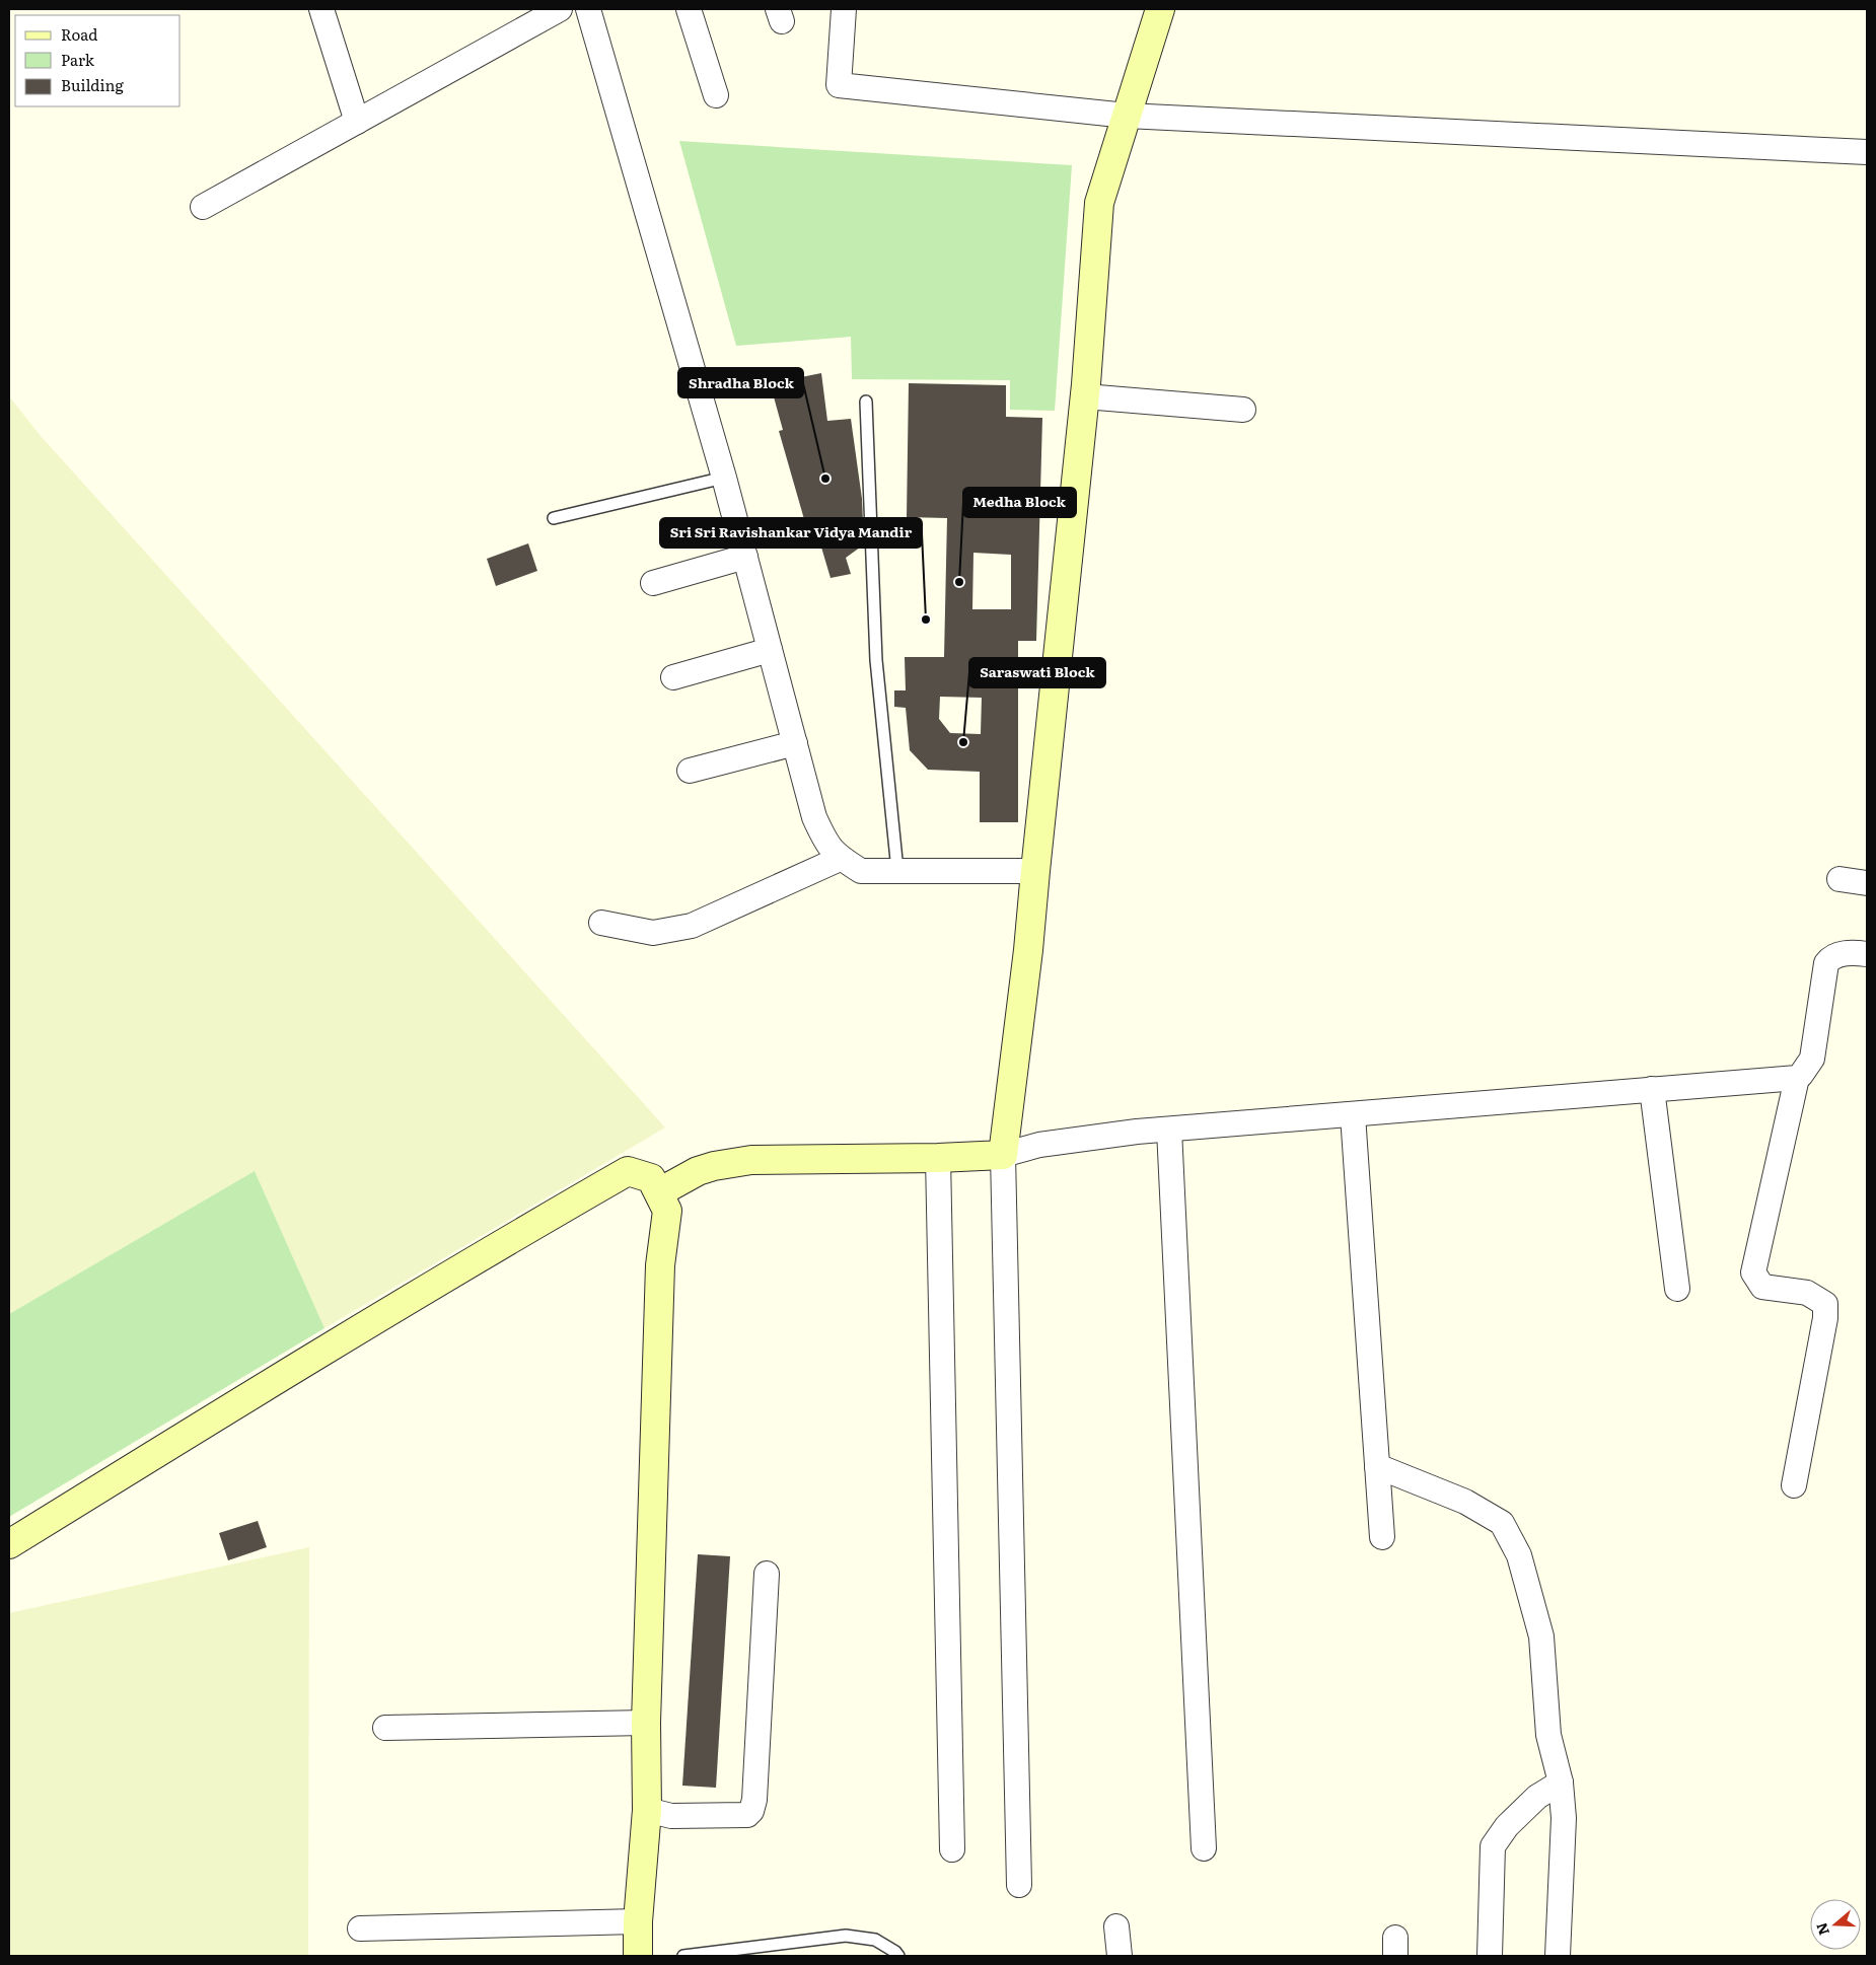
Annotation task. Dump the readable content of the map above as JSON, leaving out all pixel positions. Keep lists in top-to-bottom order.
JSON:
{
  "places": [
    "Shradha Block",
    "Medha Block",
    "Sri Sri Ravishankar Vidya Mandir",
    "Saraswati Block"
  ],
  "legend": ["Road", "Park", "Building"],
  "north": "left"
}
